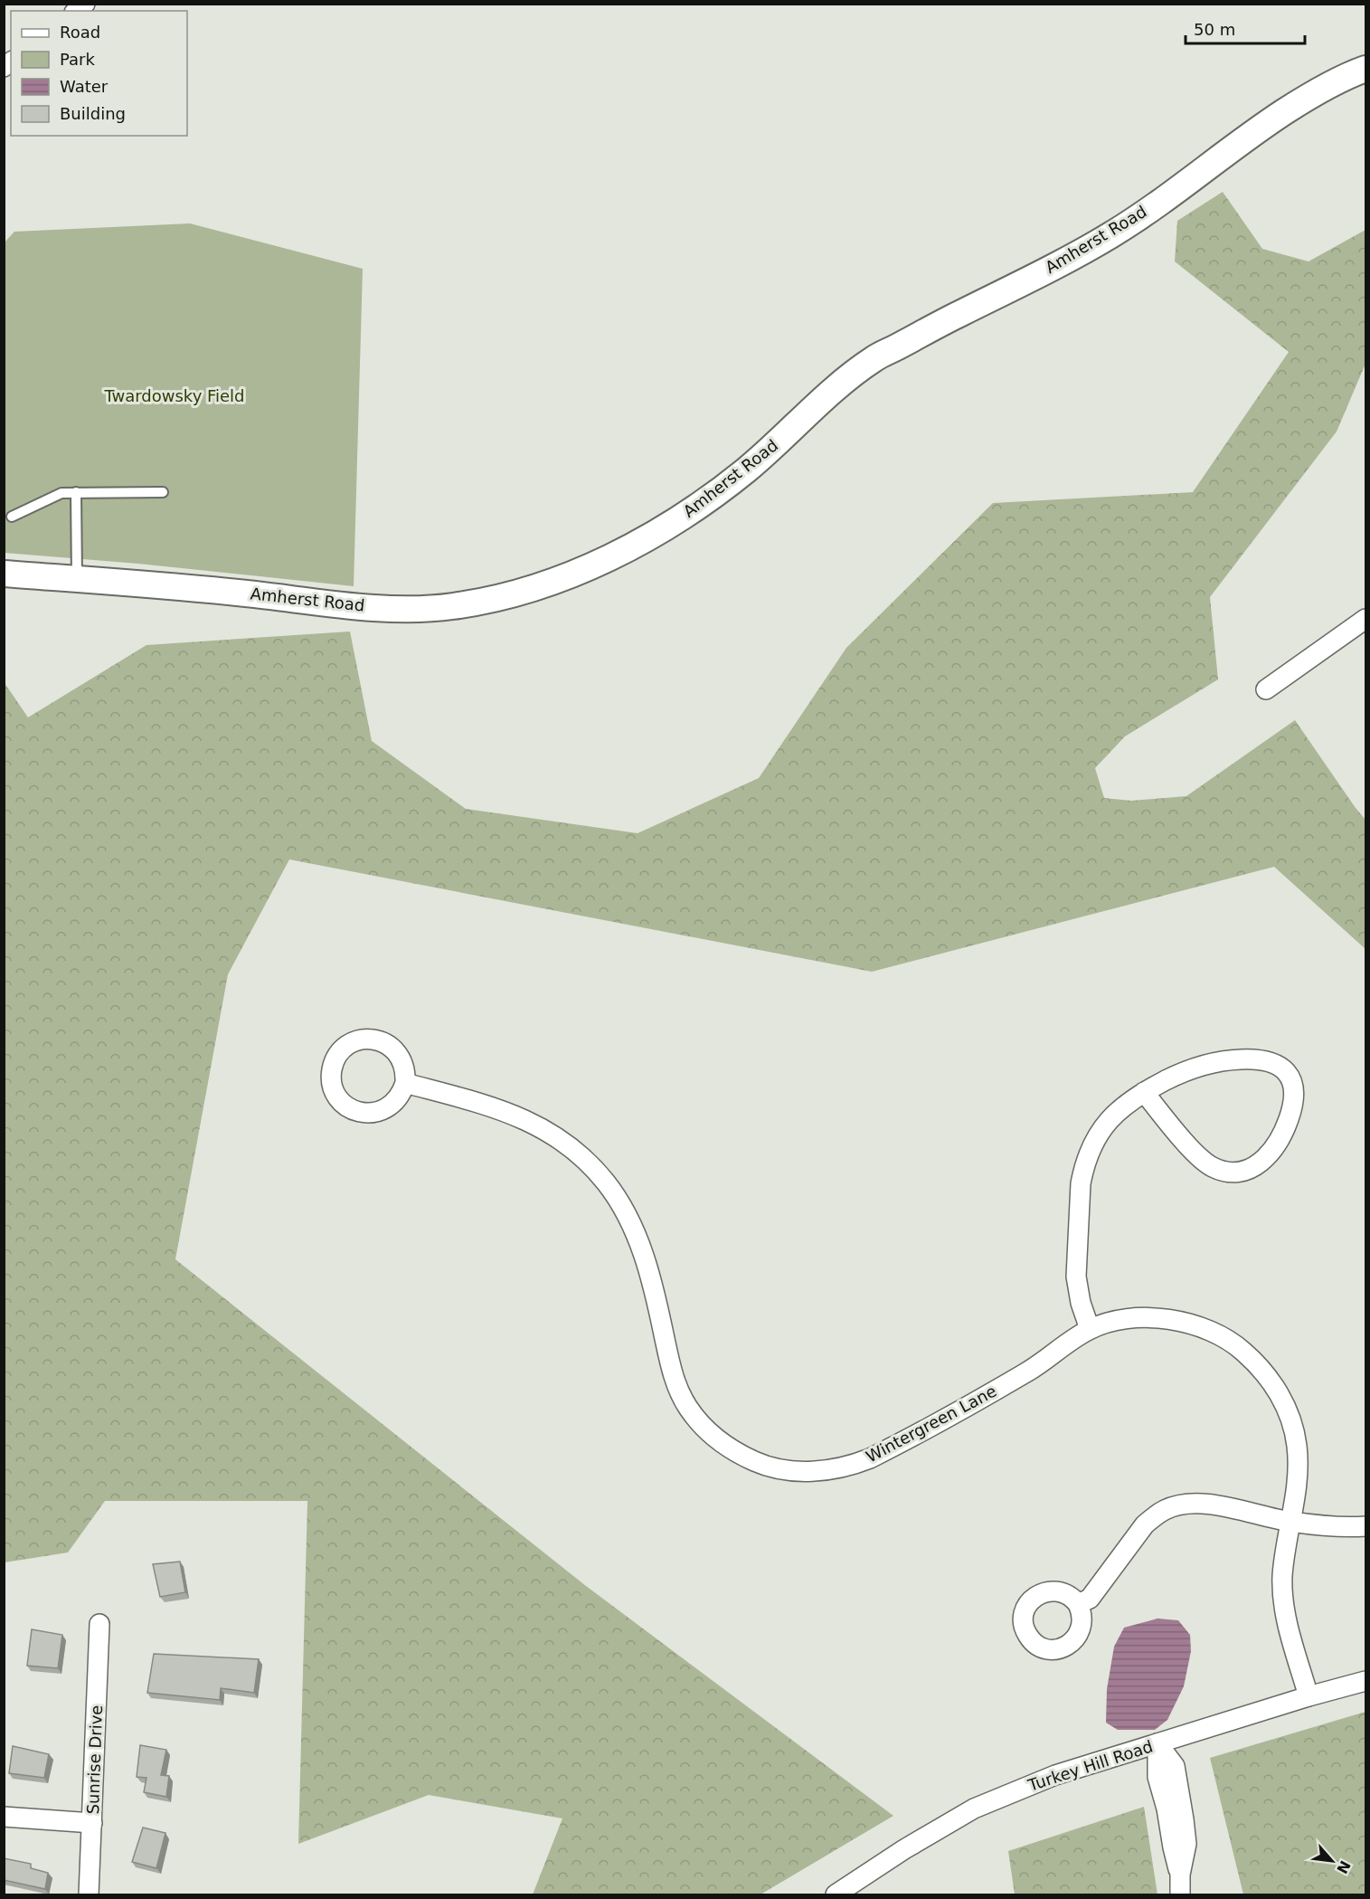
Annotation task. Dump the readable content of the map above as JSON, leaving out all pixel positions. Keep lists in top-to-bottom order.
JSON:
{
  "streets": {
    "street": [
      "Amherst Road",
      "Wintergreen Lane",
      "Sunrise Drive",
      "Turkey Hill Road"
    ]
  },
  "crossings": [
    ["Wintergreen Lane", "Turkey Hill Road"]
  ],
  "parks": ["Twardowsky Field"],
  "legend": [
    "Road",
    "Park",
    "Water",
    "Building"
  ],
  "scale_bar": "50 m",
  "north": "bottom right"
}
